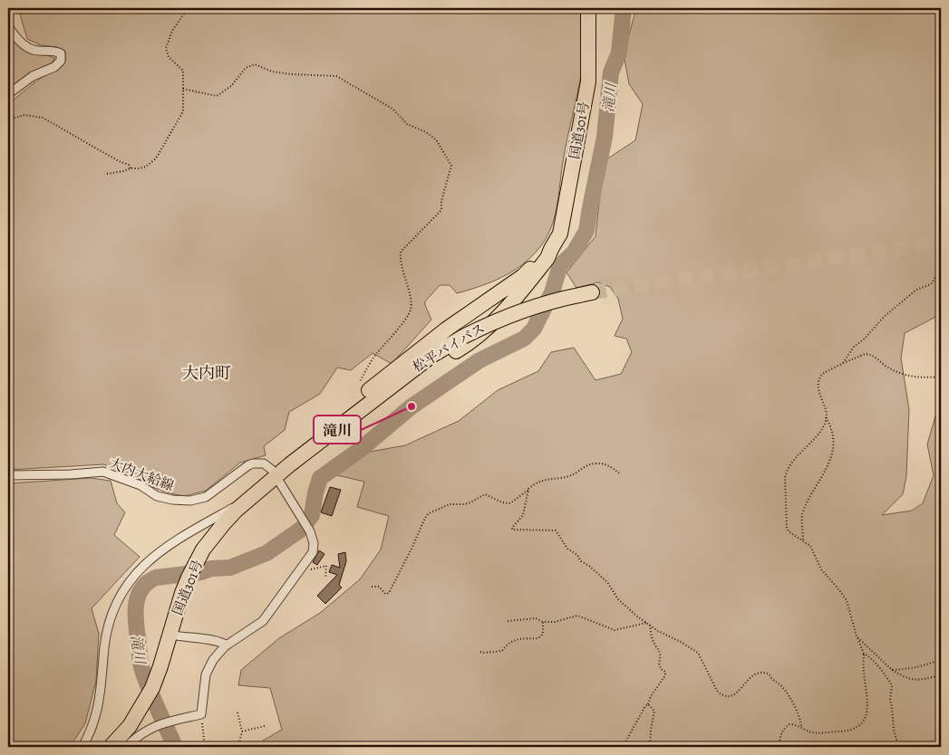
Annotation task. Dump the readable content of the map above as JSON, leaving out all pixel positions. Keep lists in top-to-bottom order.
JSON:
{
  "streets": {
    "highway": ["国道301号", "松平バイパス"],
    "street": ["大内大給線"]
  },
  "crossings": [
    ["国道301号", "松平バイパス"],
    ["国道301号", "大内大給線"]
  ],
  "districts": ["大内町"],
  "water": ["滝川"],
  "places": ["滝川"]
}
